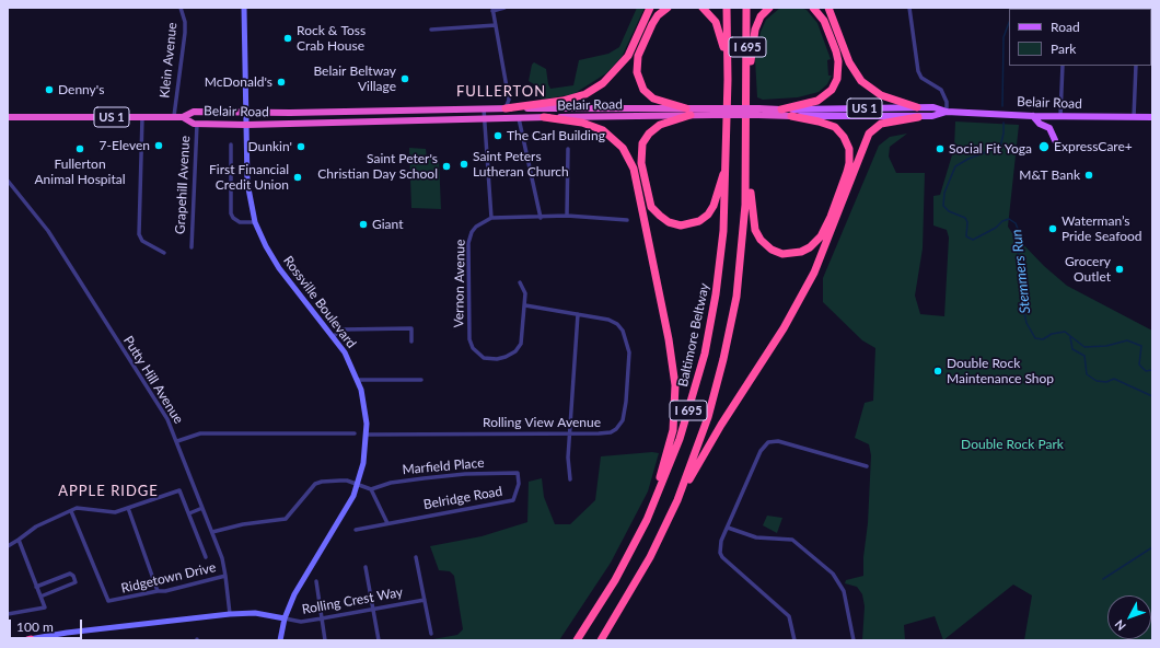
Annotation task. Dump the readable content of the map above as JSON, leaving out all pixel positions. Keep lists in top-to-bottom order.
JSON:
{
  "streets": {
    "highway": [
      "I 695",
      "Belair Road",
      "US 1",
      "Baltimore Beltway"
    ],
    "main road": ["Rossville Boulevard"],
    "street": [
      "Klein Avenue",
      "Grapehill Avenue",
      "Vernon Avenue",
      "Putty Hill Avenue",
      "Rolling View Avenue",
      "Marfield Place",
      "Belridge Road",
      "Ridgetown Drive",
      "Rolling Crest Way"
    ]
  },
  "crossings": [
    ["Klein Avenue", "Belair Road"],
    ["Belair Road", "Grapehill Avenue"],
    ["Belair Road", "Rossville Boulevard"],
    ["Vernon Avenue", "Rolling View Avenue"],
    ["Rossville Boulevard", "Rolling View Avenue"],
    ["Rossville Boulevard", "Rolling Crest Way"],
    ["Putty Hill Avenue", "Ridgetown Drive"],
    ["Marfield Place", "Belridge Road"]
  ],
  "districts": ["FULLERTON", "APPLE RIDGE"],
  "water": ["Stemmers Run"],
  "parks": ["Double Rock Park"],
  "places": [
    "Rock & Toss Crab House",
    "Belair Beltway Village",
    "McDonald's",
    "Denny's",
    "The Carl Building",
    "7-Eleven",
    "Dunkin'",
    "ExpressCare+",
    "Fullerton Animal Hospital",
    "Social Fit Yoga",
    "Saint Peters Lutheran Church",
    "Saint Peter's Christian Day School",
    "M&T Bank",
    "First Financial Credit Union",
    "Giant",
    "Waterman’s Pride Seafood",
    "Grocery Outlet",
    "Double Rock Maintenance Shop"
  ],
  "legend": ["Road", "Park"],
  "scale_bar": "100 m",
  "north": "bottom left"
}
